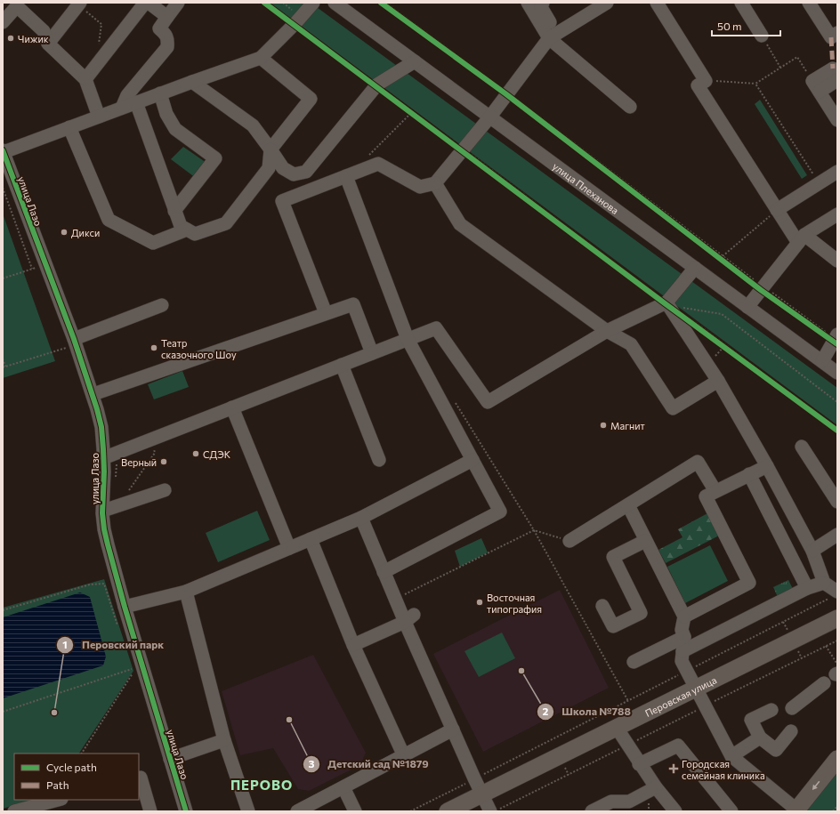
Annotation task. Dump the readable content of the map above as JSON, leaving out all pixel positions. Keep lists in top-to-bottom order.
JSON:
{
  "streets": {
    "main road": ["Перовская улица"],
    "street": ["улица Плеханова", "улица Лазо"]
  },
  "districts": ["ПЕРОВО"],
  "places": {
    "other": [
      "Чижик",
      "Дикси",
      "Театр сказочного Шоу",
      "Магнит",
      "СДЭК",
      "Верный",
      "Восточная типография",
      "Школа №788",
      "Перовский парк",
      "Детский сад №1879"
    ],
    "health": ["Городская семейная клиника"]
  },
  "legend": ["Cycle path", "Path"],
  "scale_bar": "50 m"
}
